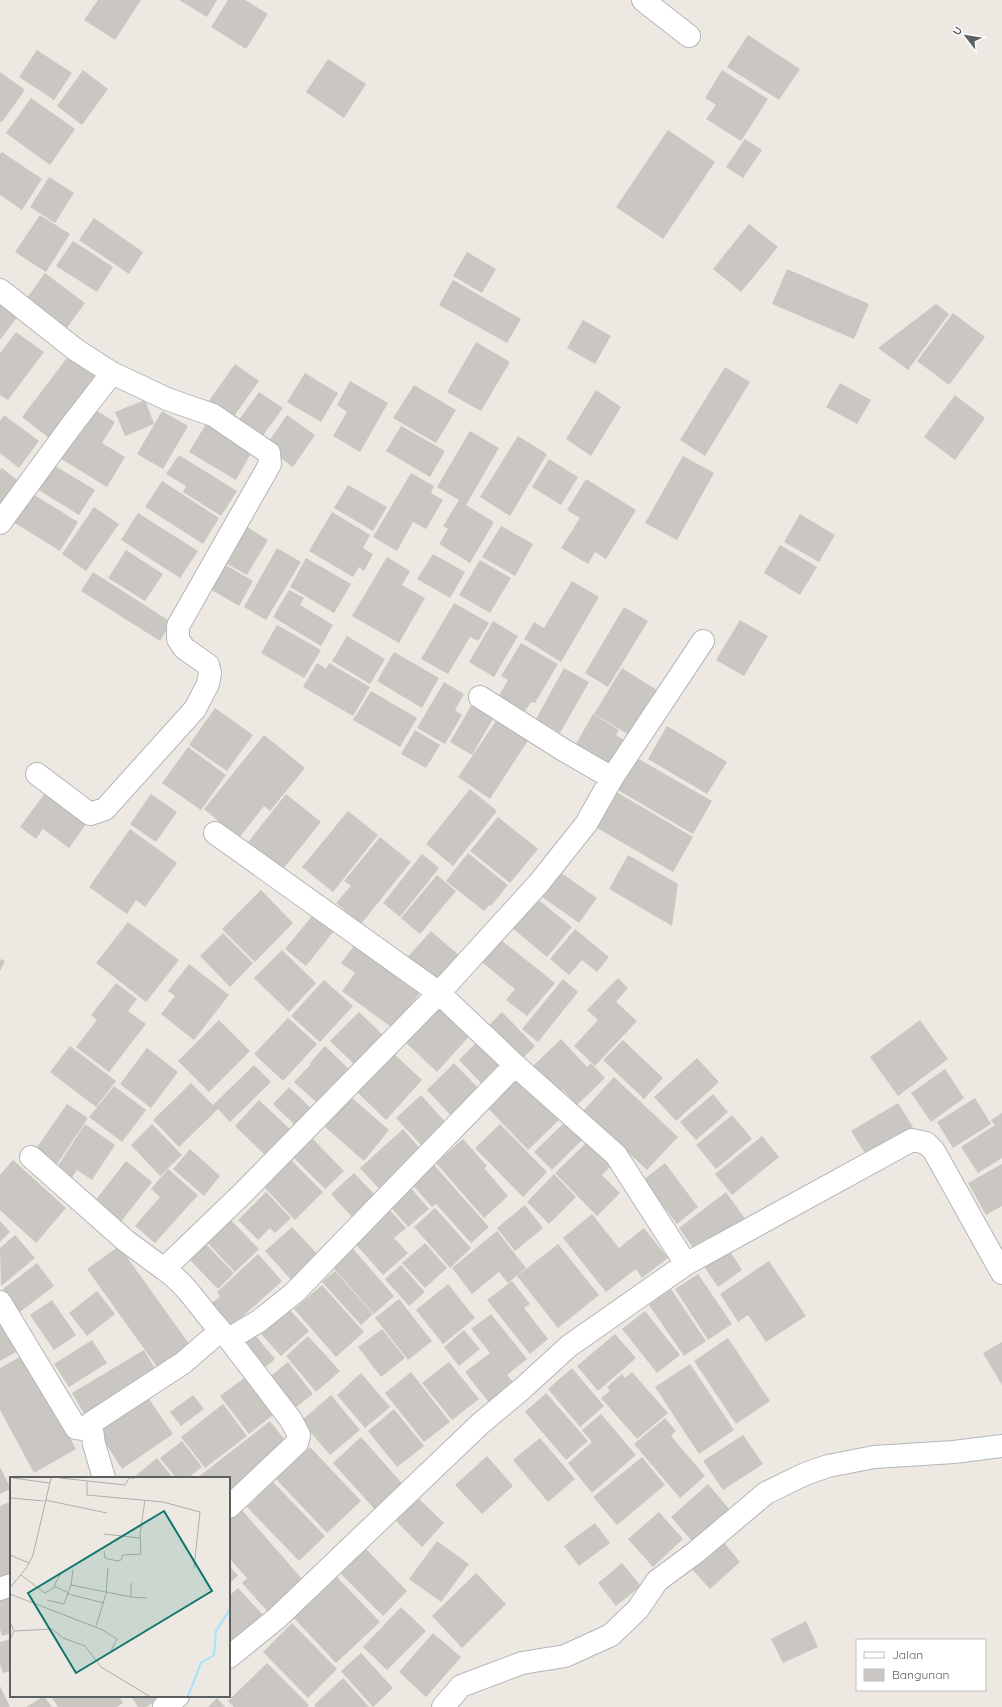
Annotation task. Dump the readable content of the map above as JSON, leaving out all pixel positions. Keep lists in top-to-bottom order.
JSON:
{
  "legend": ["Jalan", "Bangunan"],
  "north": "top left"
}
